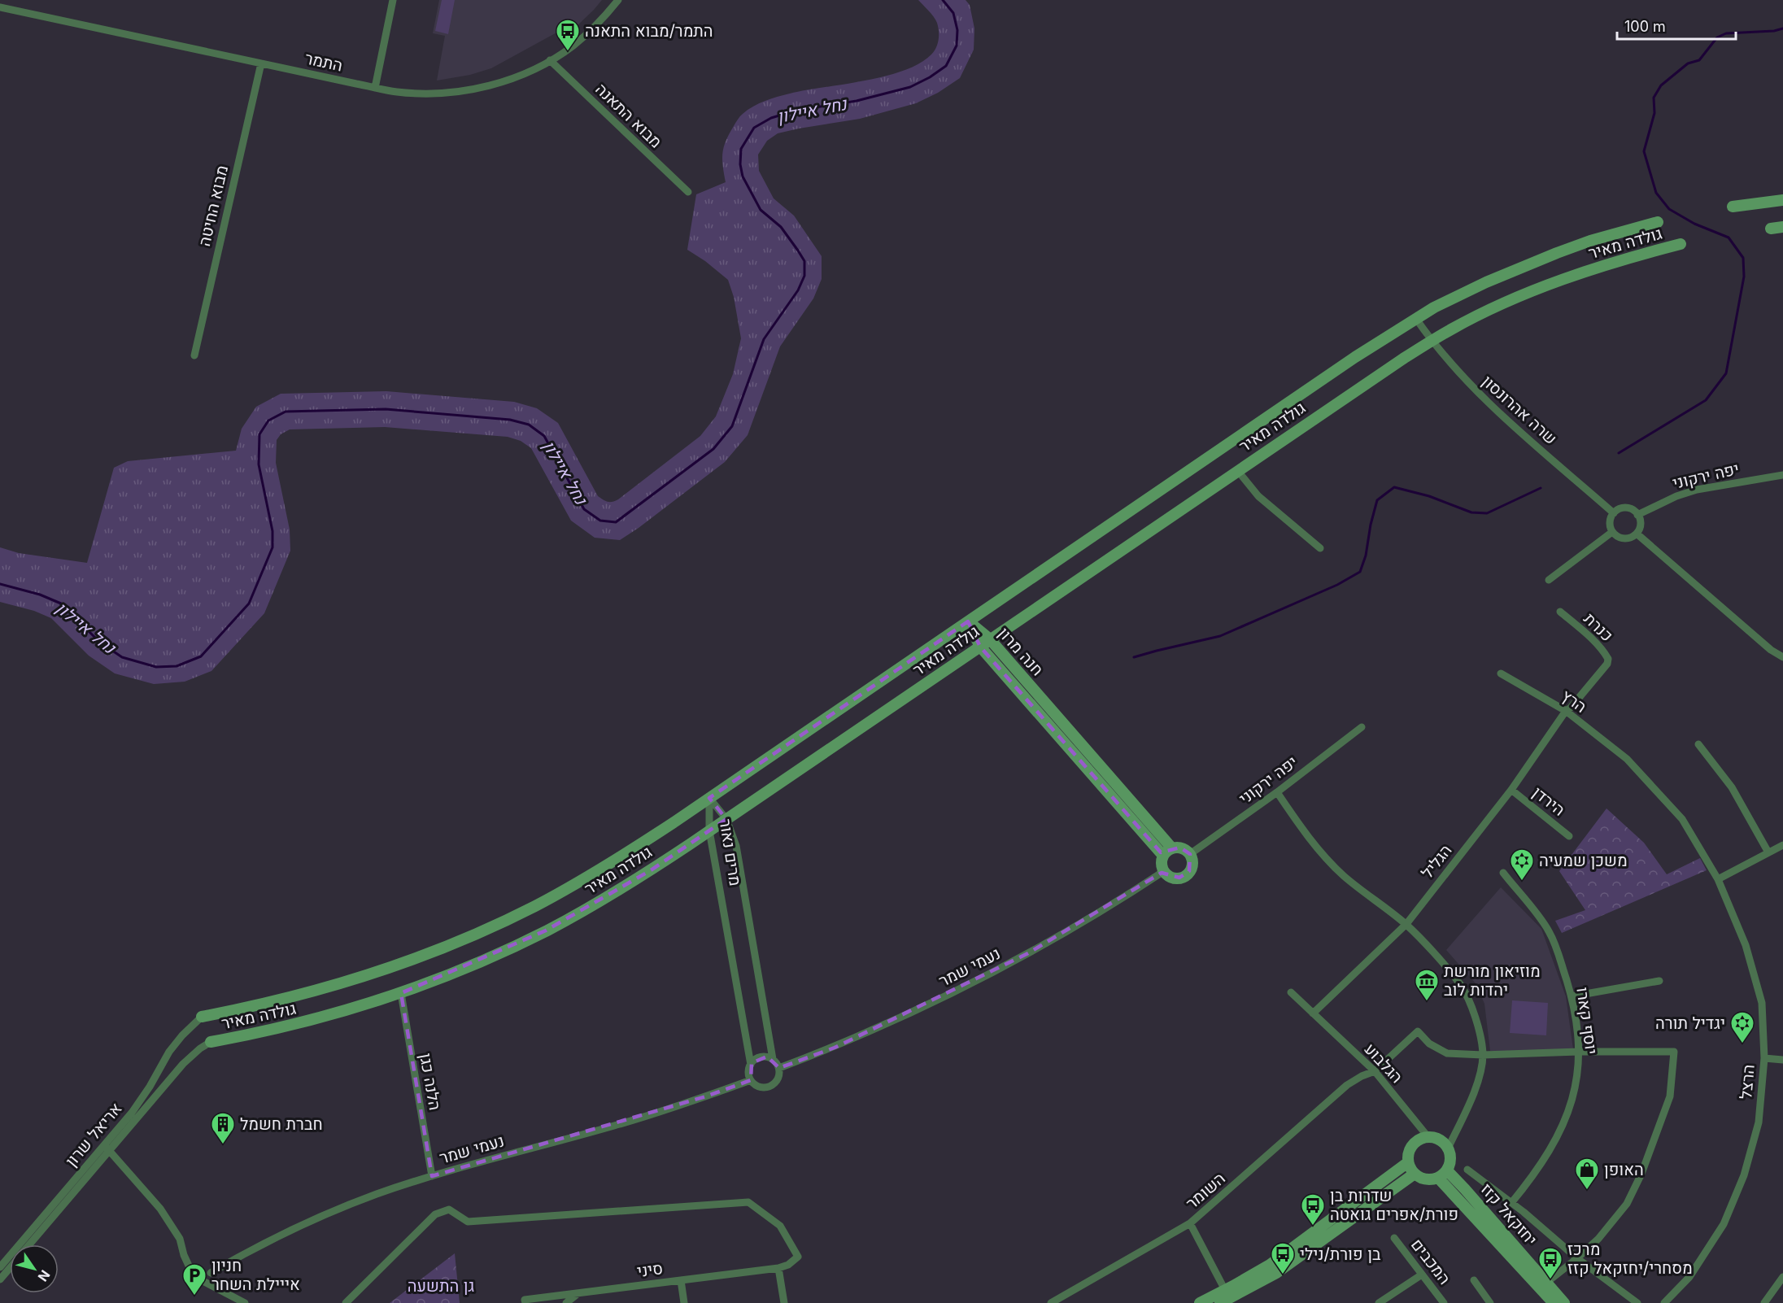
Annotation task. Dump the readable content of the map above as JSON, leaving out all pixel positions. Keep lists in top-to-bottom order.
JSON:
{
  "streets": {
    "main road": ["גולדה מאיר", "חנה מרון", "יחזקאל קזז"],
    "street": [
      "התמר",
      "מבוא התאנה",
      "מבוא החיטה",
      "שרה אהרונסון",
      "יפה ירקוני",
      "כנרת",
      "הרץ",
      "הירדן",
      "מרים נאור",
      "הגליל",
      "נעמי שמר",
      "יוסף קארו",
      "הגלבוע",
      "הלנה כגן",
      "הרצל",
      "אריאל שרון",
      "השומר",
      "המכבים",
      "סיני"
    ]
  },
  "crossings": [
    ["התמר", "מבוא התאנה"],
    ["התמר", "מבוא החיטה"],
    ["גולדה מאיר", "שרה אהרונסון"],
    ["גולדה מאיר", "חנה מרון"],
    ["גולדה מאיר", "מרים נאור"],
    ["גולדה מאיר", "הלנה כגן"],
    ["גולדה מאיר", "אריאל שרון"],
    ["שרה אהרונסון", "יפה ירקוני"],
    ["יפה ירקוני", "חנה מרון"],
    ["יפה ירקוני", "נעמי שמר"],
    ["כנרת", "הרץ"],
    ["כנרת", "הגליל"],
    ["חנה מרון", "נעמי שמר"],
    ["הרץ", "הגליל"],
    ["הרץ", "הרצל"],
    ["הירדן", "הגליל"],
    ["מרים נאור", "נעמי שמר"],
    ["הגליל", "הגלבוע"],
    ["נעמי שמר", "הלנה כגן"],
    ["הגלבוע", "השומר"],
    ["הגלבוע", "יחזקאל קזז"]
  ],
  "water": ["נחל איילון"],
  "parks": ["גן התשעה"],
  "places": {
    "bus stop": [
      "התמר/מבוא התאנה",
      "שדרות בן פורת/אפרים גואטה",
      "בן פורת/נילי",
      "מרכז מסחרי/יחזקאל קזז"
    ],
    "synagogue": ["משכן שמעיה", "יגדיל תורה"],
    "museum": ["מוזיאון מורשת יהדות לוב"],
    "building": ["חברת חשמל"],
    "shop": ["האופן"],
    "parking": ["חניון אייילת השחר"]
  },
  "scale_bar": "100 m",
  "north": "bottom right"
}
